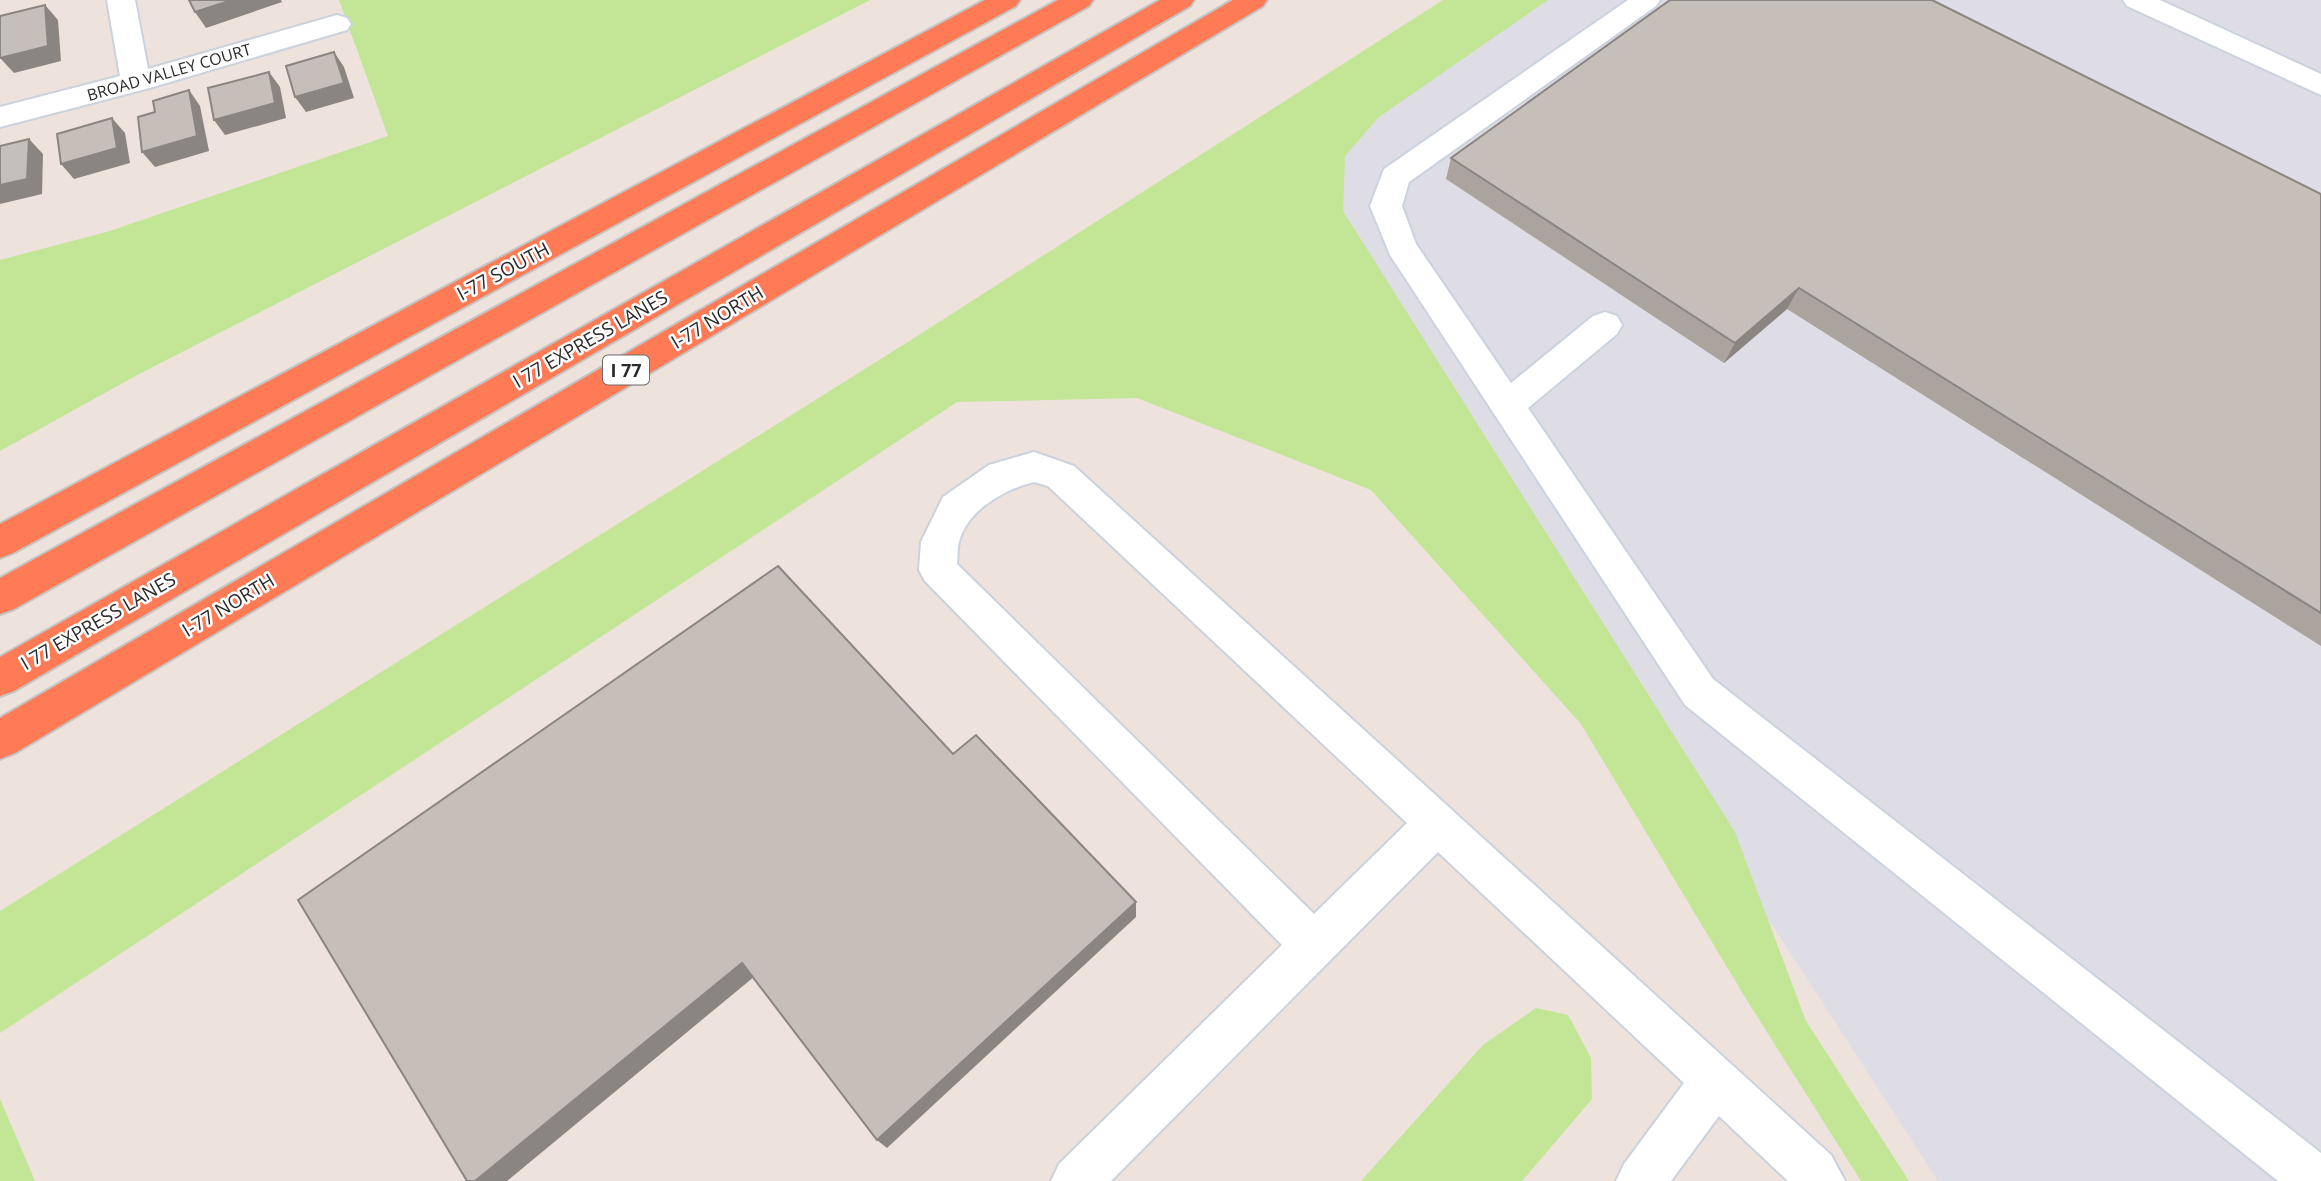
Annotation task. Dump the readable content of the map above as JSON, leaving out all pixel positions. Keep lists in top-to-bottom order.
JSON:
{
  "streets": {
    "highway": [
      "I-77 SOUTH",
      "I-77 NORTH",
      "I 77 EXPRESS LANES",
      "I 77"
    ],
    "street": ["BROAD VALLEY COURT"]
  }
}
